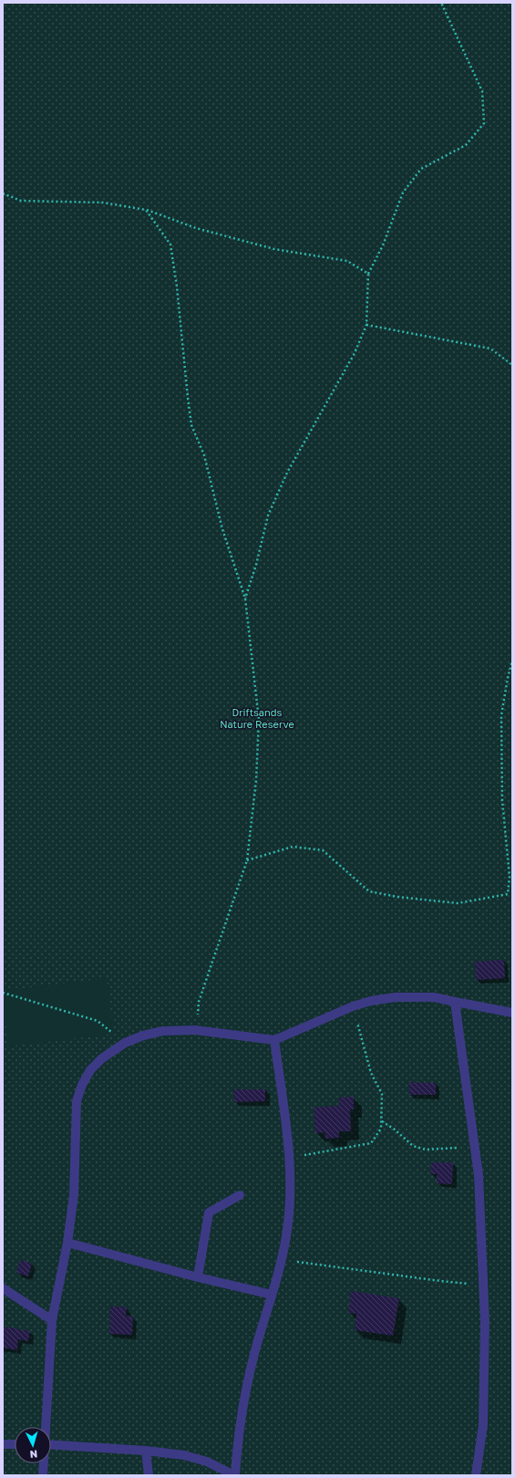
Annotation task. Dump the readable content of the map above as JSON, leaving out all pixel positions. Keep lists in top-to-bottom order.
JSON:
{
  "parks": ["Driftsands Nature Reserve"],
  "north": "bottom"
}
